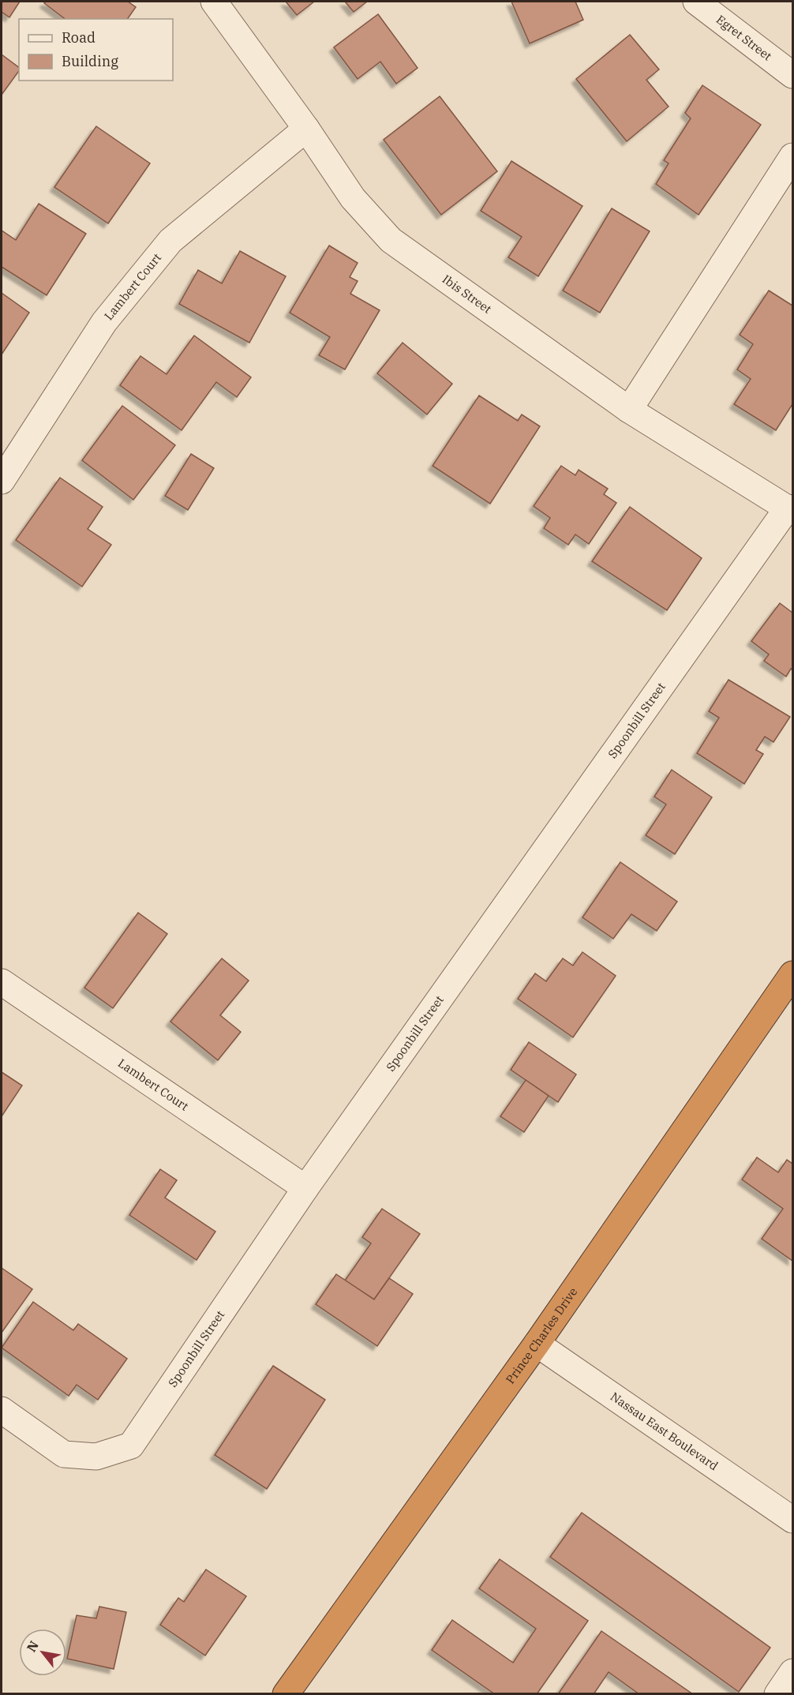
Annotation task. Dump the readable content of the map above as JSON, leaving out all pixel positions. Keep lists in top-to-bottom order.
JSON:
{
  "streets": {
    "highway": ["Prince Charles Drive"],
    "street": [
      "Egret Street",
      "Lambert Court",
      "Ibis Street",
      "Spoonbill Street",
      "Nassau East Boulevard"
    ]
  },
  "crossings": [
    ["Lambert Court", "Ibis Street"],
    ["Lambert Court", "Spoonbill Street"],
    ["Ibis Street", "Spoonbill Street"],
    ["Prince Charles Drive", "Nassau East Boulevard"]
  ],
  "legend": ["Road", "Building"],
  "north": "top left"
}
